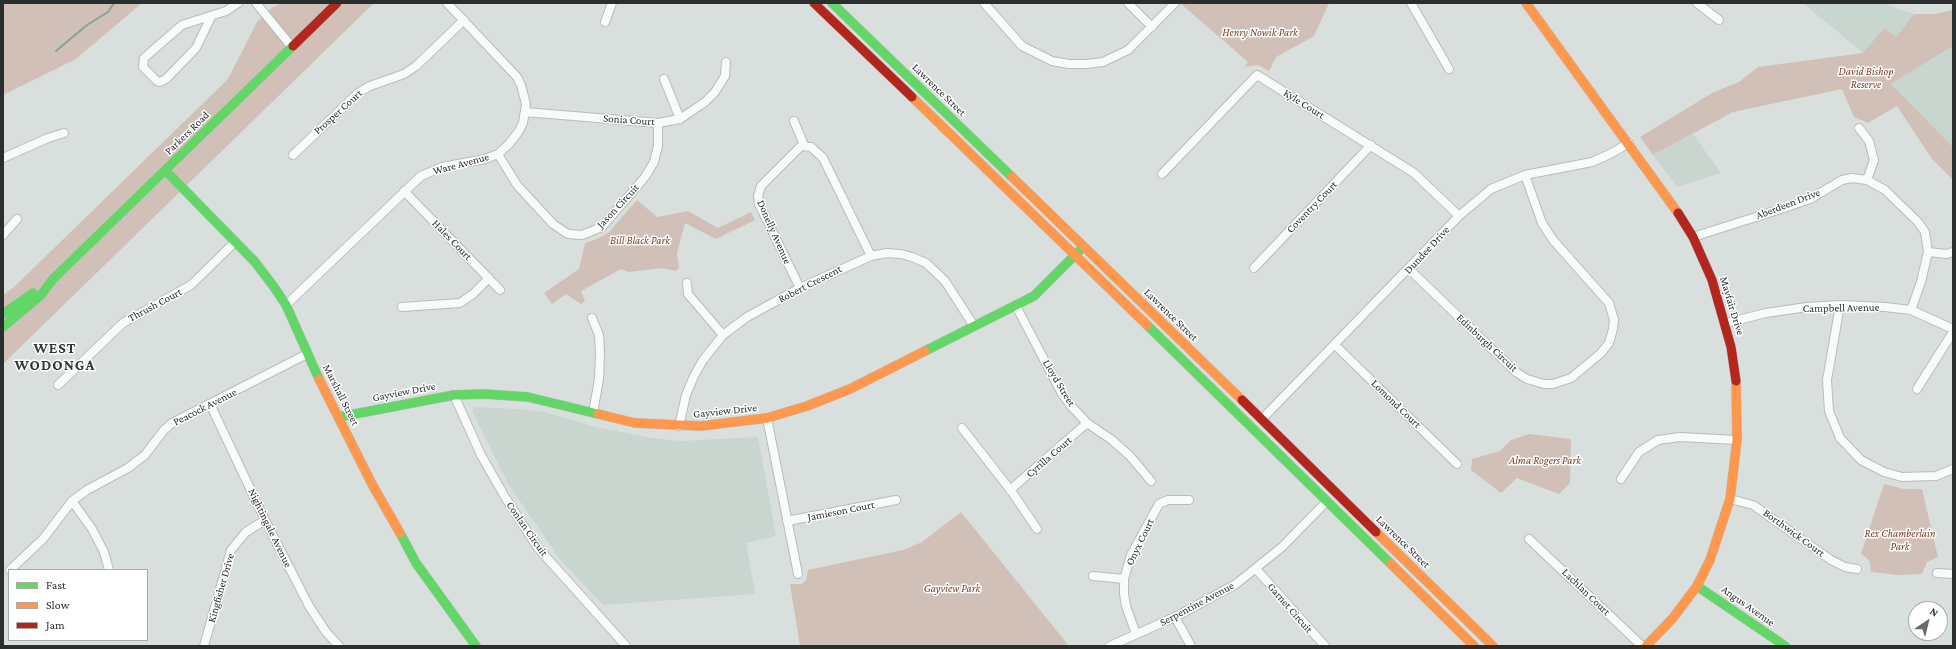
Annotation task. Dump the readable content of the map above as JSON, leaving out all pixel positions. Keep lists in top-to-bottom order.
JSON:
{
  "streets": {
    "main road": [
      "Lawrence Street",
      "Parkers Road",
      "Mayfair Drive",
      "Gayview Drive",
      "Marshall Street",
      "Angus Avenue"
    ],
    "street": [
      "Kyle Court",
      "Prosper Court",
      "Sonia Court",
      "Ware Avenue",
      "Aberdeen Drive",
      "Jason Circuit",
      "Coventry Court",
      "Donelly Avenue",
      "Hales Court",
      "Dundee Drive",
      "Robert Crescent",
      "Thrush Court",
      "Campbell Avenue",
      "Edinburgh Circuit",
      "Lloyd Street",
      "Lomond Court",
      "Peacock Avenue",
      "Cyrilla Court",
      "Jamieson Court",
      "Nightingale Avenue",
      "Conlan Circuit",
      "Borthwick Court",
      "Onyx Court",
      "Kingfisher Drive",
      "Lachlan Court",
      "Serpentine Avenue",
      "Garnet Circuit"
    ]
  },
  "crossings": [
    ["Lawrence Street", "Dundee Drive"],
    ["Lawrence Street", "Gayview Drive"],
    ["Kyle Court", "Coventry Court"],
    ["Kyle Court", "Dundee Drive"],
    ["Prosper Court", "Ware Avenue"],
    ["Sonia Court", "Ware Avenue"],
    ["Sonia Court", "Jason Circuit"],
    ["Parkers Road", "Marshall Street"],
    ["Ware Avenue", "Jason Circuit"],
    ["Ware Avenue", "Hales Court"],
    ["Ware Avenue", "Marshall Street"],
    ["Aberdeen Drive", "Mayfair Drive"],
    ["Aberdeen Drive", "Campbell Avenue"],
    ["Donelly Avenue", "Robert Crescent"],
    ["Dundee Drive", "Mayfair Drive"],
    ["Dundee Drive", "Edinburgh Circuit"],
    ["Dundee Drive", "Lomond Court"],
    ["Robert Crescent", "Gayview Drive"],
    ["Thrush Court", "Marshall Street"],
    ["Mayfair Drive", "Campbell Avenue"],
    ["Mayfair Drive", "Borthwick Court"],
    ["Mayfair Drive", "Angus Avenue"],
    ["Lloyd Street", "Gayview Drive"],
    ["Lloyd Street", "Cyrilla Court"],
    ["Gayview Drive", "Marshall Street"],
    ["Gayview Drive", "Conlan Circuit"],
    ["Marshall Street", "Peacock Avenue"],
    ["Peacock Avenue", "Nightingale Avenue"],
    ["Nightingale Avenue", "Kingfisher Drive"],
    ["Onyx Court", "Serpentine Avenue"],
    ["Serpentine Avenue", "Garnet Circuit"]
  ],
  "districts": ["WEST WODONGA"],
  "parks": [
    "Henry Nowik Park",
    "David Bishop Reserve",
    "Bill Black Park",
    "Alma Rogers Park",
    "Rex Chamberlain Park",
    "Gayview Park"
  ],
  "legend": ["Fast", "Slow", "Jam"],
  "north": "top right"
}
